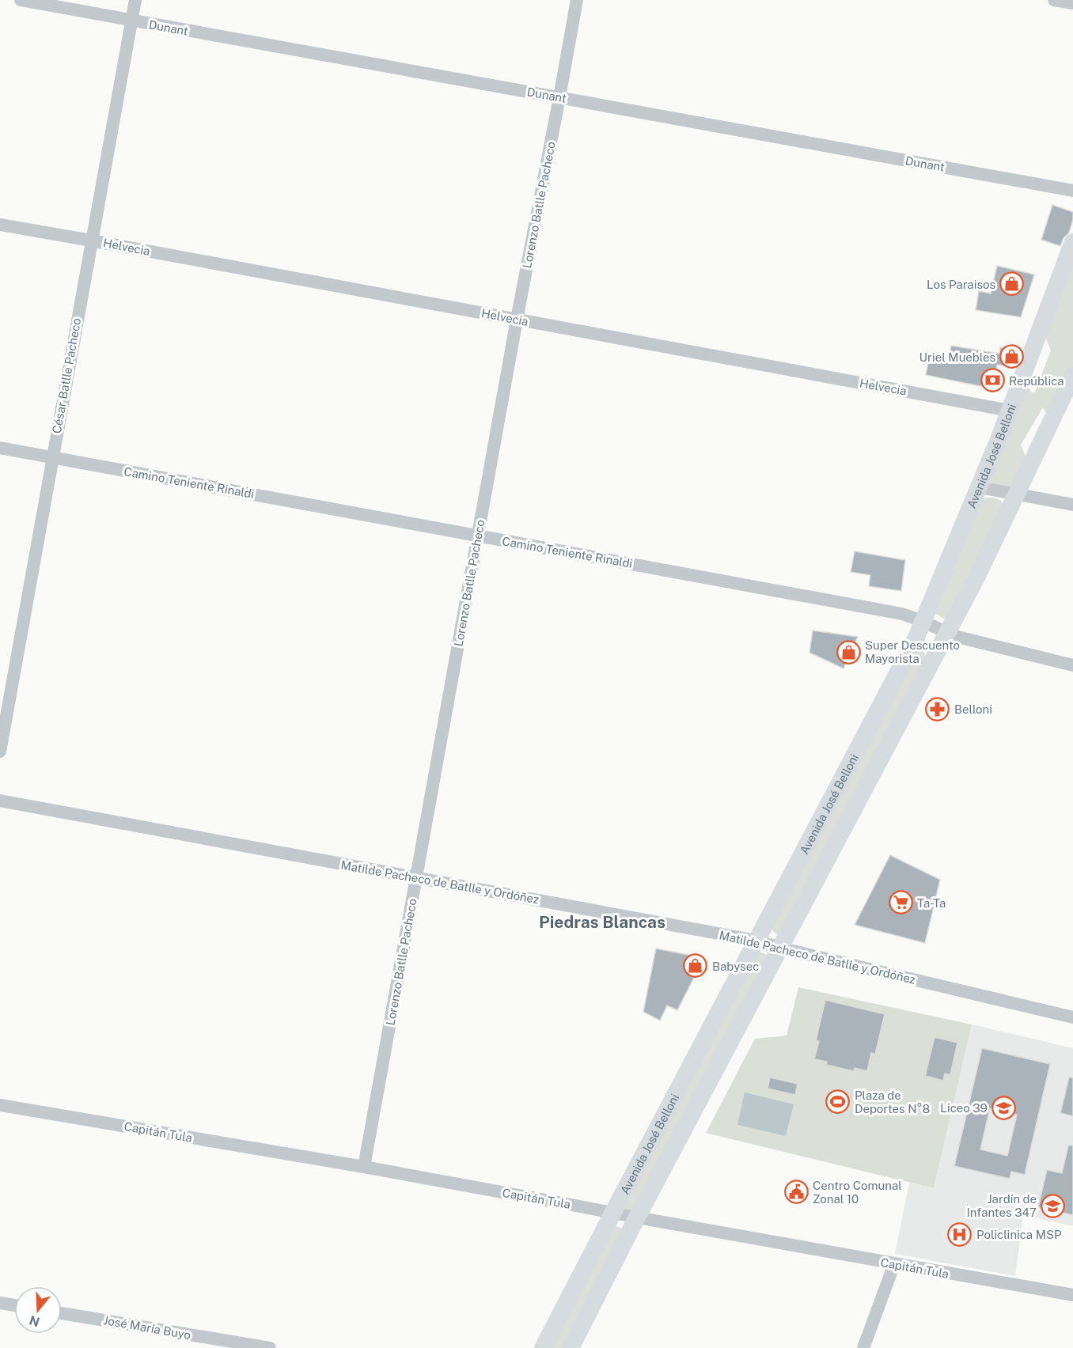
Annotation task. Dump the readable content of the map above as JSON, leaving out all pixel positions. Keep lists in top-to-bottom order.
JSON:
{
  "streets": {
    "main road": ["Avenida José Belloni"],
    "street": [
      "Dunant",
      "Lorenzo Batlle Pacheco",
      "Helvecia",
      "César Batlle Pacheco",
      "Camino Teniente Rinaldi",
      "Matilde Pacheco de Batlle y Ordóñez",
      "Capitán Tula",
      "José María Buyo"
    ]
  },
  "crossings": [
    ["Dunant", "Lorenzo Batlle Pacheco"],
    ["Dunant", "César Batlle Pacheco"],
    ["Lorenzo Batlle Pacheco", "Helvecia"],
    ["Lorenzo Batlle Pacheco", "Camino Teniente Rinaldi"],
    ["Lorenzo Batlle Pacheco", "Matilde Pacheco de Batlle y Ordóñez"],
    ["Lorenzo Batlle Pacheco", "Capitán Tula"],
    ["Helvecia", "César Batlle Pacheco"],
    ["Helvecia", "Avenida José Belloni"],
    ["César Batlle Pacheco", "Camino Teniente Rinaldi"],
    ["Avenida José Belloni", "Camino Teniente Rinaldi"],
    ["Avenida José Belloni", "Matilde Pacheco de Batlle y Ordóñez"],
    ["Avenida José Belloni", "Capitán Tula"]
  ],
  "districts": ["Piedras Blancas"],
  "places": {
    "shop": [
      "Los Paraisos",
      "Uriel Muebles",
      "Super Descuento Mayorista",
      "Babysec"
    ],
    "bank": ["República"],
    "pharmacy": ["Belloni"],
    "supermarket": ["Ta-Ta"],
    "sports": ["Plaza de Deportes N°8"],
    "school or university": ["Liceo 39", "Jardín de Infantes 347"],
    "public building": ["Centro Comunal Zonal 10"],
    "hospital": ["Policlinica MSP"]
  },
  "north": "bottom"
}
